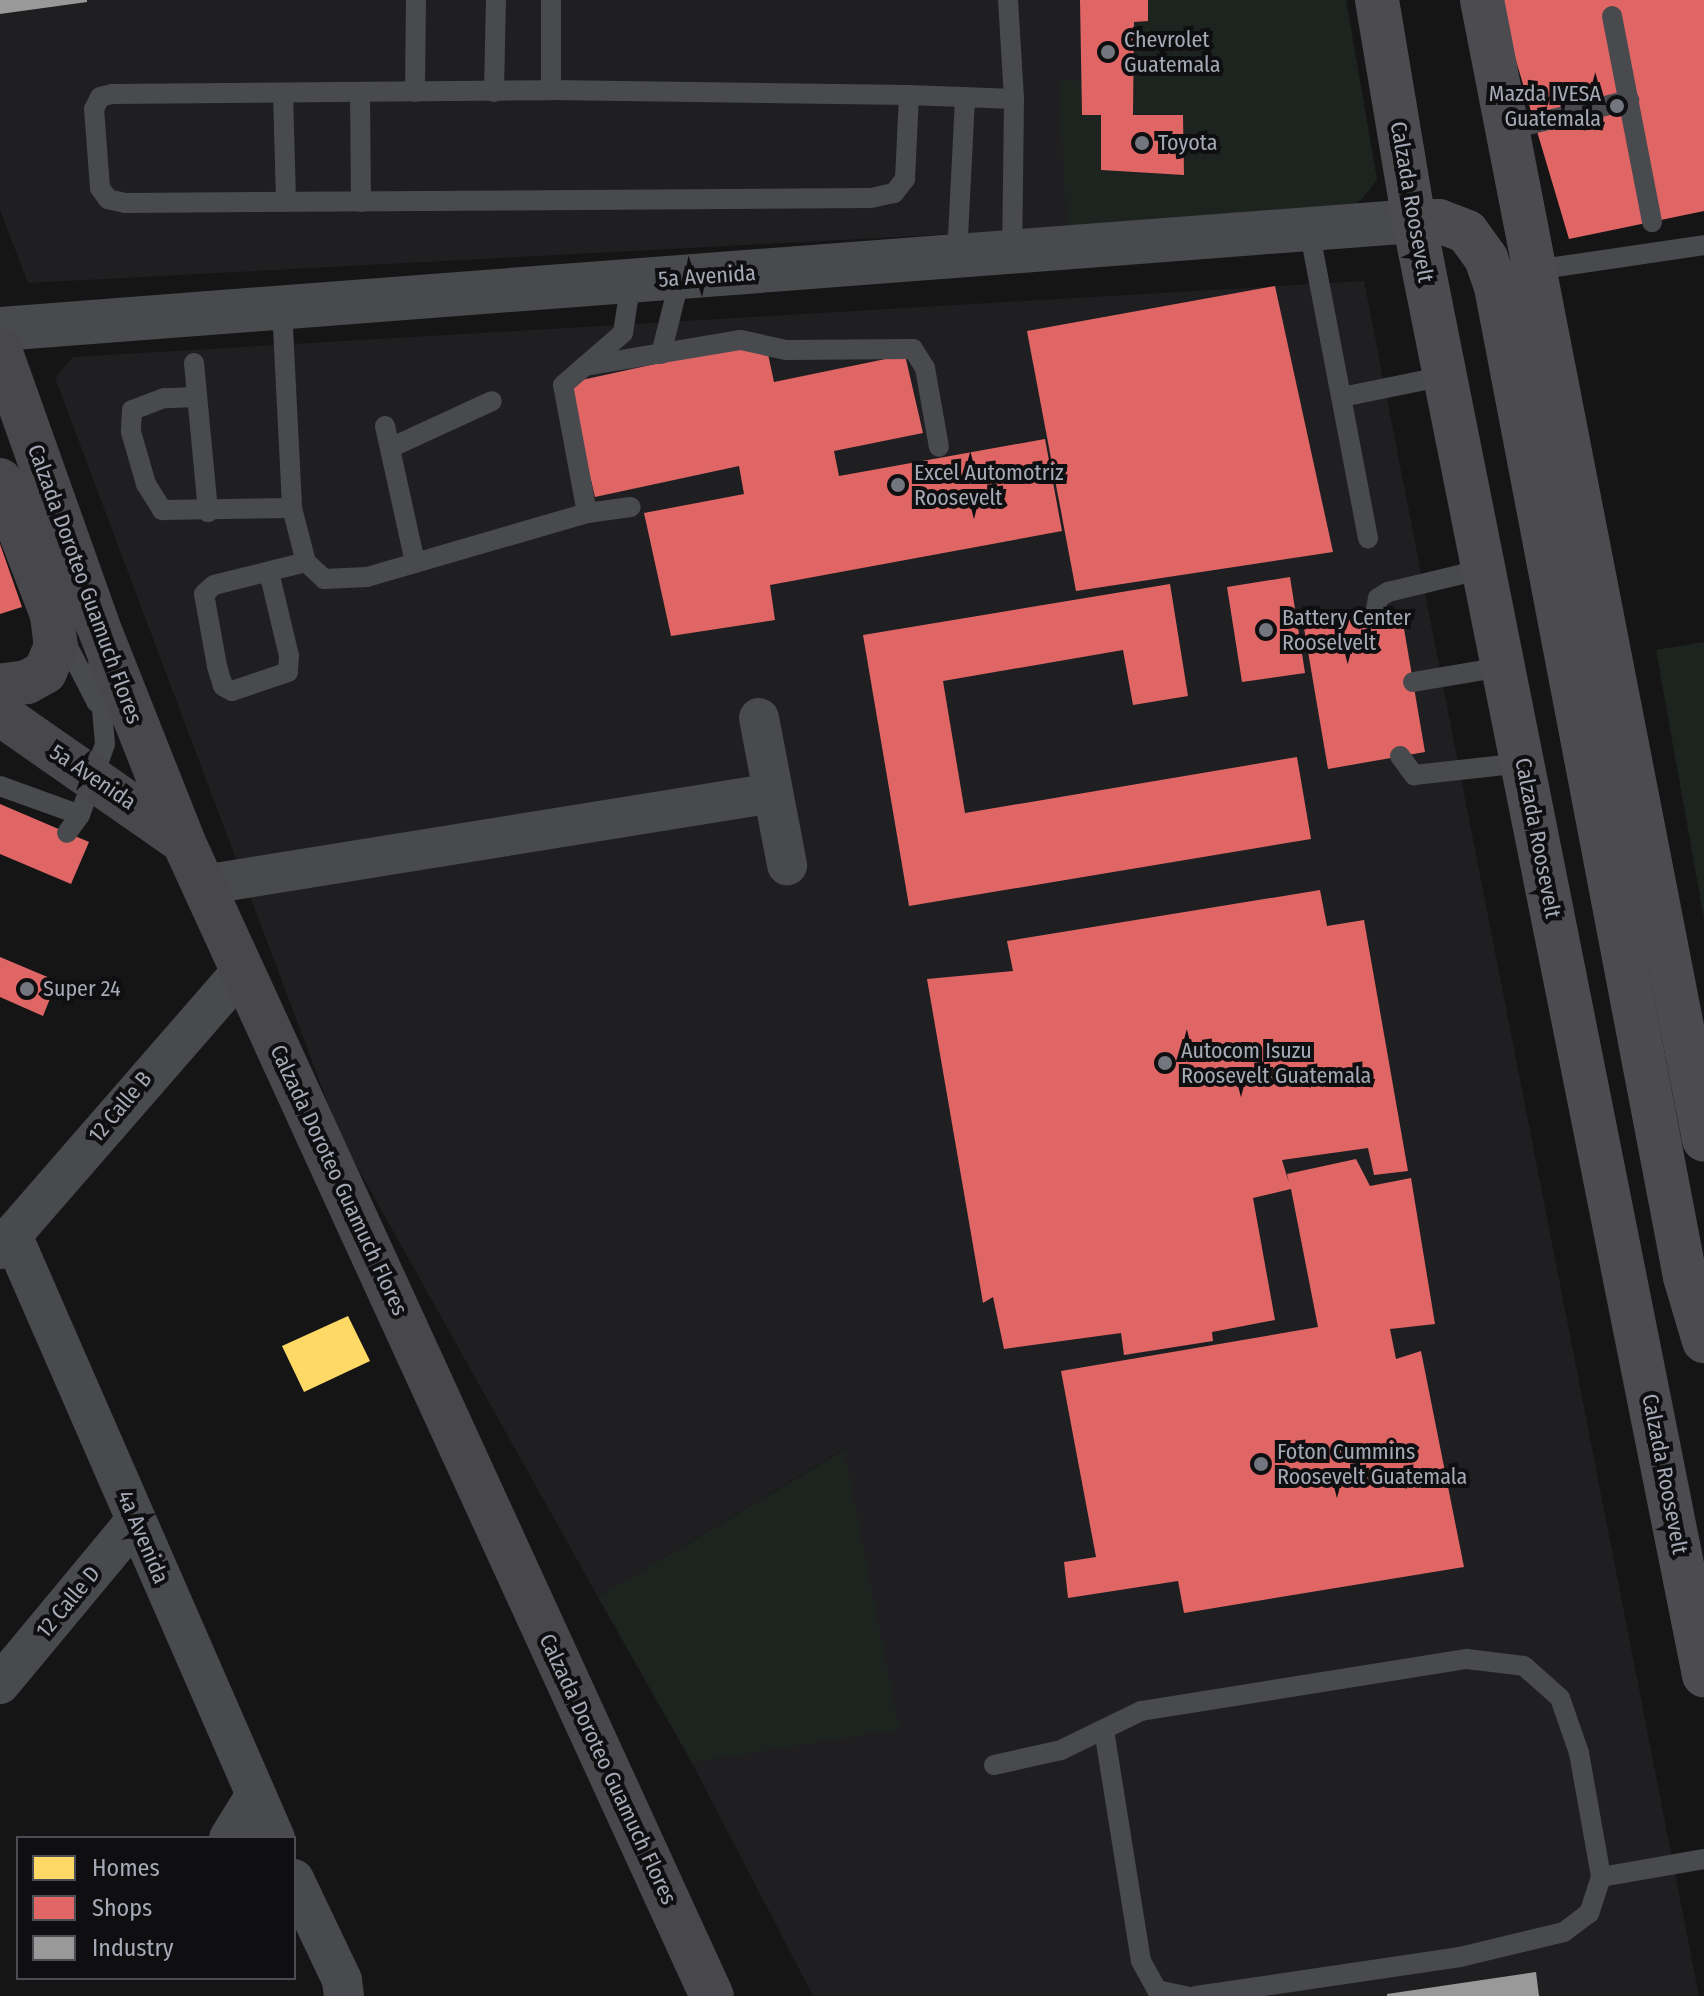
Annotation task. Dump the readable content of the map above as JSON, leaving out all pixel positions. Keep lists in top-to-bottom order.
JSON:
{
  "streets": {
    "highway": ["Calzada Roosevelt"],
    "main road": ["5a Avenida", "Calzada Doroteo Guamuch Flores"],
    "street": ["12 Calle B", "4a Avenida", "12 Calle D"]
  },
  "crossings": [
    ["Calzada Roosevelt", "5a Avenida"],
    ["5a Avenida", "Calzada Doroteo Guamuch Flores"],
    ["Calzada Doroteo Guamuch Flores", "12 Calle B"],
    ["12 Calle B", "4a Avenida"],
    ["4a Avenida", "12 Calle D"]
  ],
  "places": [
    "Chevrolet Guatemala",
    "Mazda IVESA Guatemala",
    "Toyota",
    "Excel Automotriz Roosevelt",
    "Battery Center Rooselvelt",
    "Super 24",
    "Autocom Isuzu Roosevelt Guatemala",
    "Foton Cummins Roosevelt Guatemala"
  ],
  "legend": ["Homes", "Shops", "Industry"]
}
